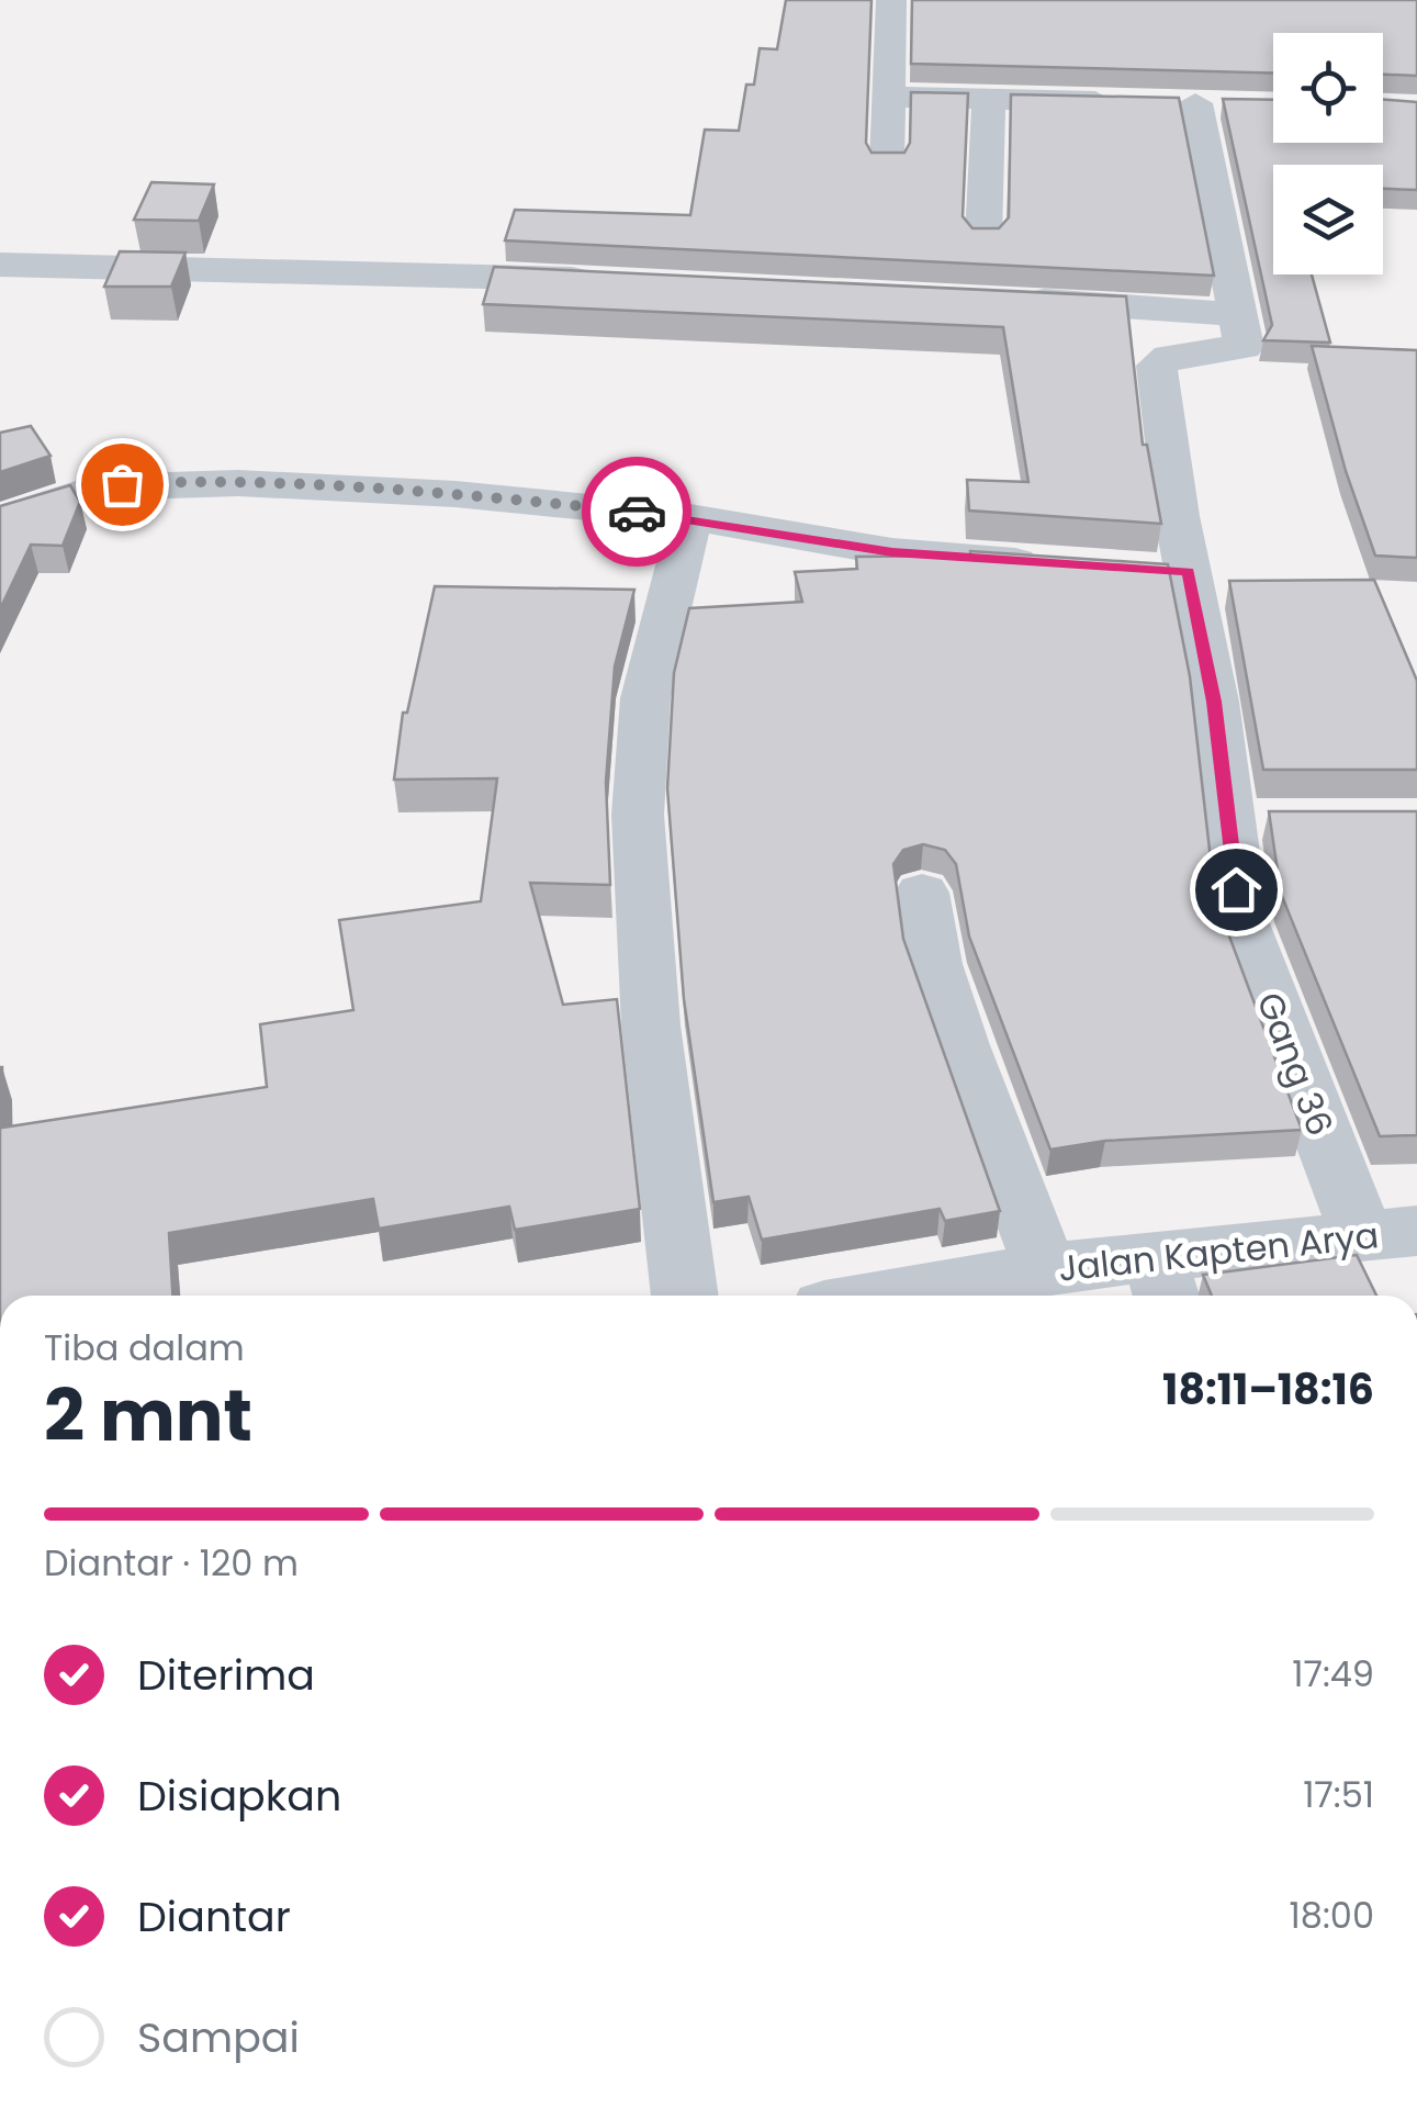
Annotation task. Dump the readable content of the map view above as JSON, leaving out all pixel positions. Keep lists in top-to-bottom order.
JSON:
{
  "streets": {
    "street": ["Gang 36", "Jalan Kapten Arya"]
  },
  "crossings": [
    ["Gang 36", "Jalan Kapten Arya"]
  ],
  "page": {
    "heading": ["2 mnt", "Tiba dalam", "18:11–18:16"],
    "bar": "Diantar · 120 m",
    "list": [
      ["Diterima", "17:49"],
      ["Disiapkan", "17:51"],
      ["Diantar", "18:00"],
      "Sampai"
    ]
  }
}
